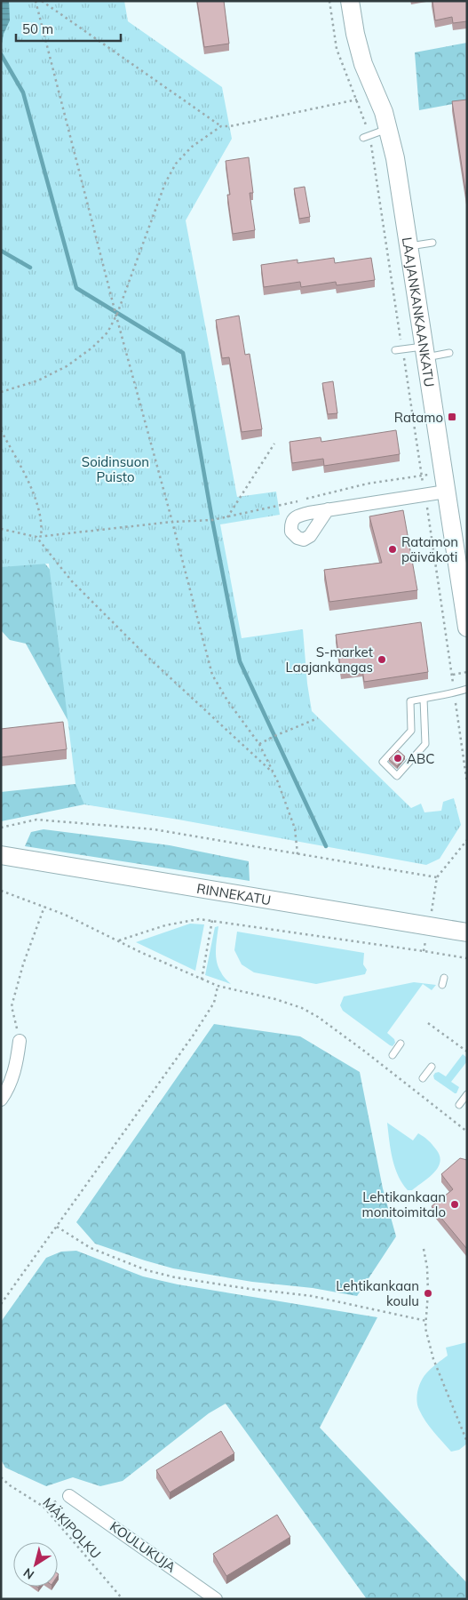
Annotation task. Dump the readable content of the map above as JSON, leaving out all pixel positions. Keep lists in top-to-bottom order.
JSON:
{
  "streets": {
    "street": ["LAAJANKANKAANKATU", "RINNEKATU", "KOULUKUJA"],
    "path": ["MÄKIPOLKU"]
  },
  "parks": ["Soidinsuon Puisto"],
  "places": {
    "transit": ["Ratamo"],
    "other": [
      "Ratamon päiväkoti",
      "S-market Laajankangas",
      "ABC",
      "Lehtikankaan monitoimitalo",
      "Lehtikankaan koulu"
    ]
  },
  "scale_bar": "50 m",
  "north": "bottom left"
}
